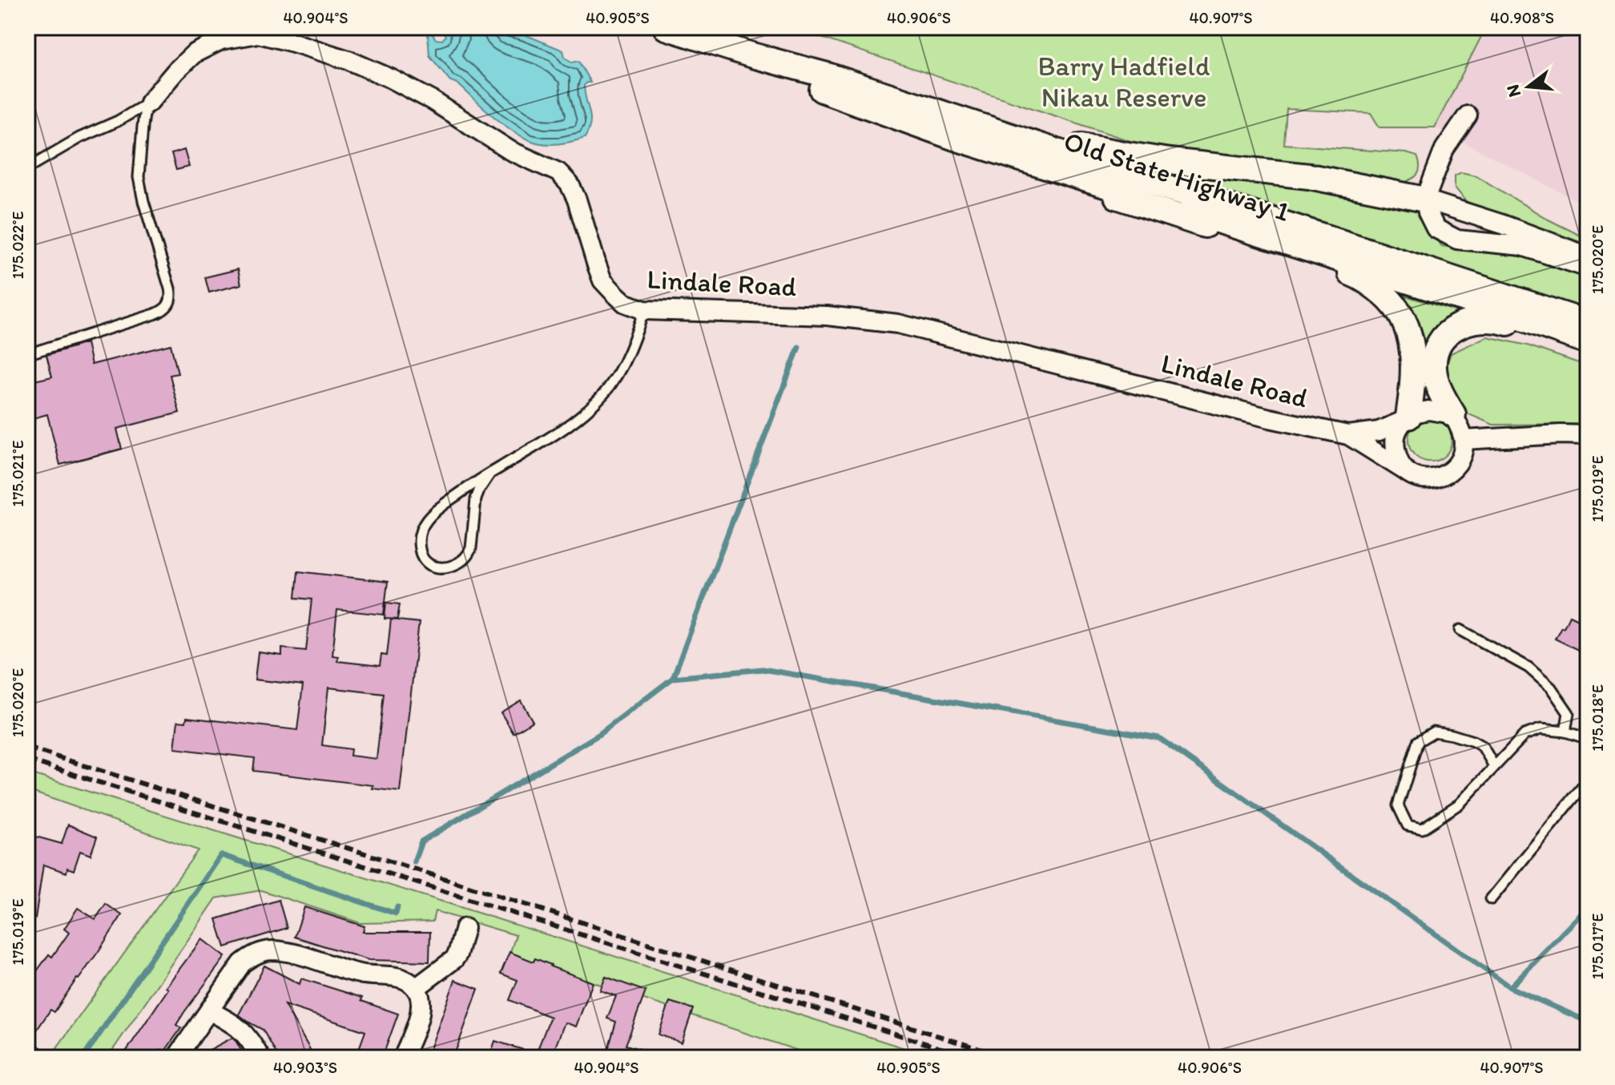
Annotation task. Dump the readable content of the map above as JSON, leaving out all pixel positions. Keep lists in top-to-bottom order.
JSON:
{
  "streets": {
    "main road": ["Old State Highway 1"],
    "street": ["Lindale Road"]
  },
  "parks": ["Barry Hadfield Nikau Reserve"],
  "north": "left",
  "coordinates": [
    "40.904°S",
    "40.905°S",
    "40.906°S",
    "40.907°S",
    "40.908°S",
    "175.022°E",
    "175.020°E",
    "175.021°E",
    "175.019°E",
    "175.018°E",
    "175.017°E",
    "40.903°S"
  ]
}
